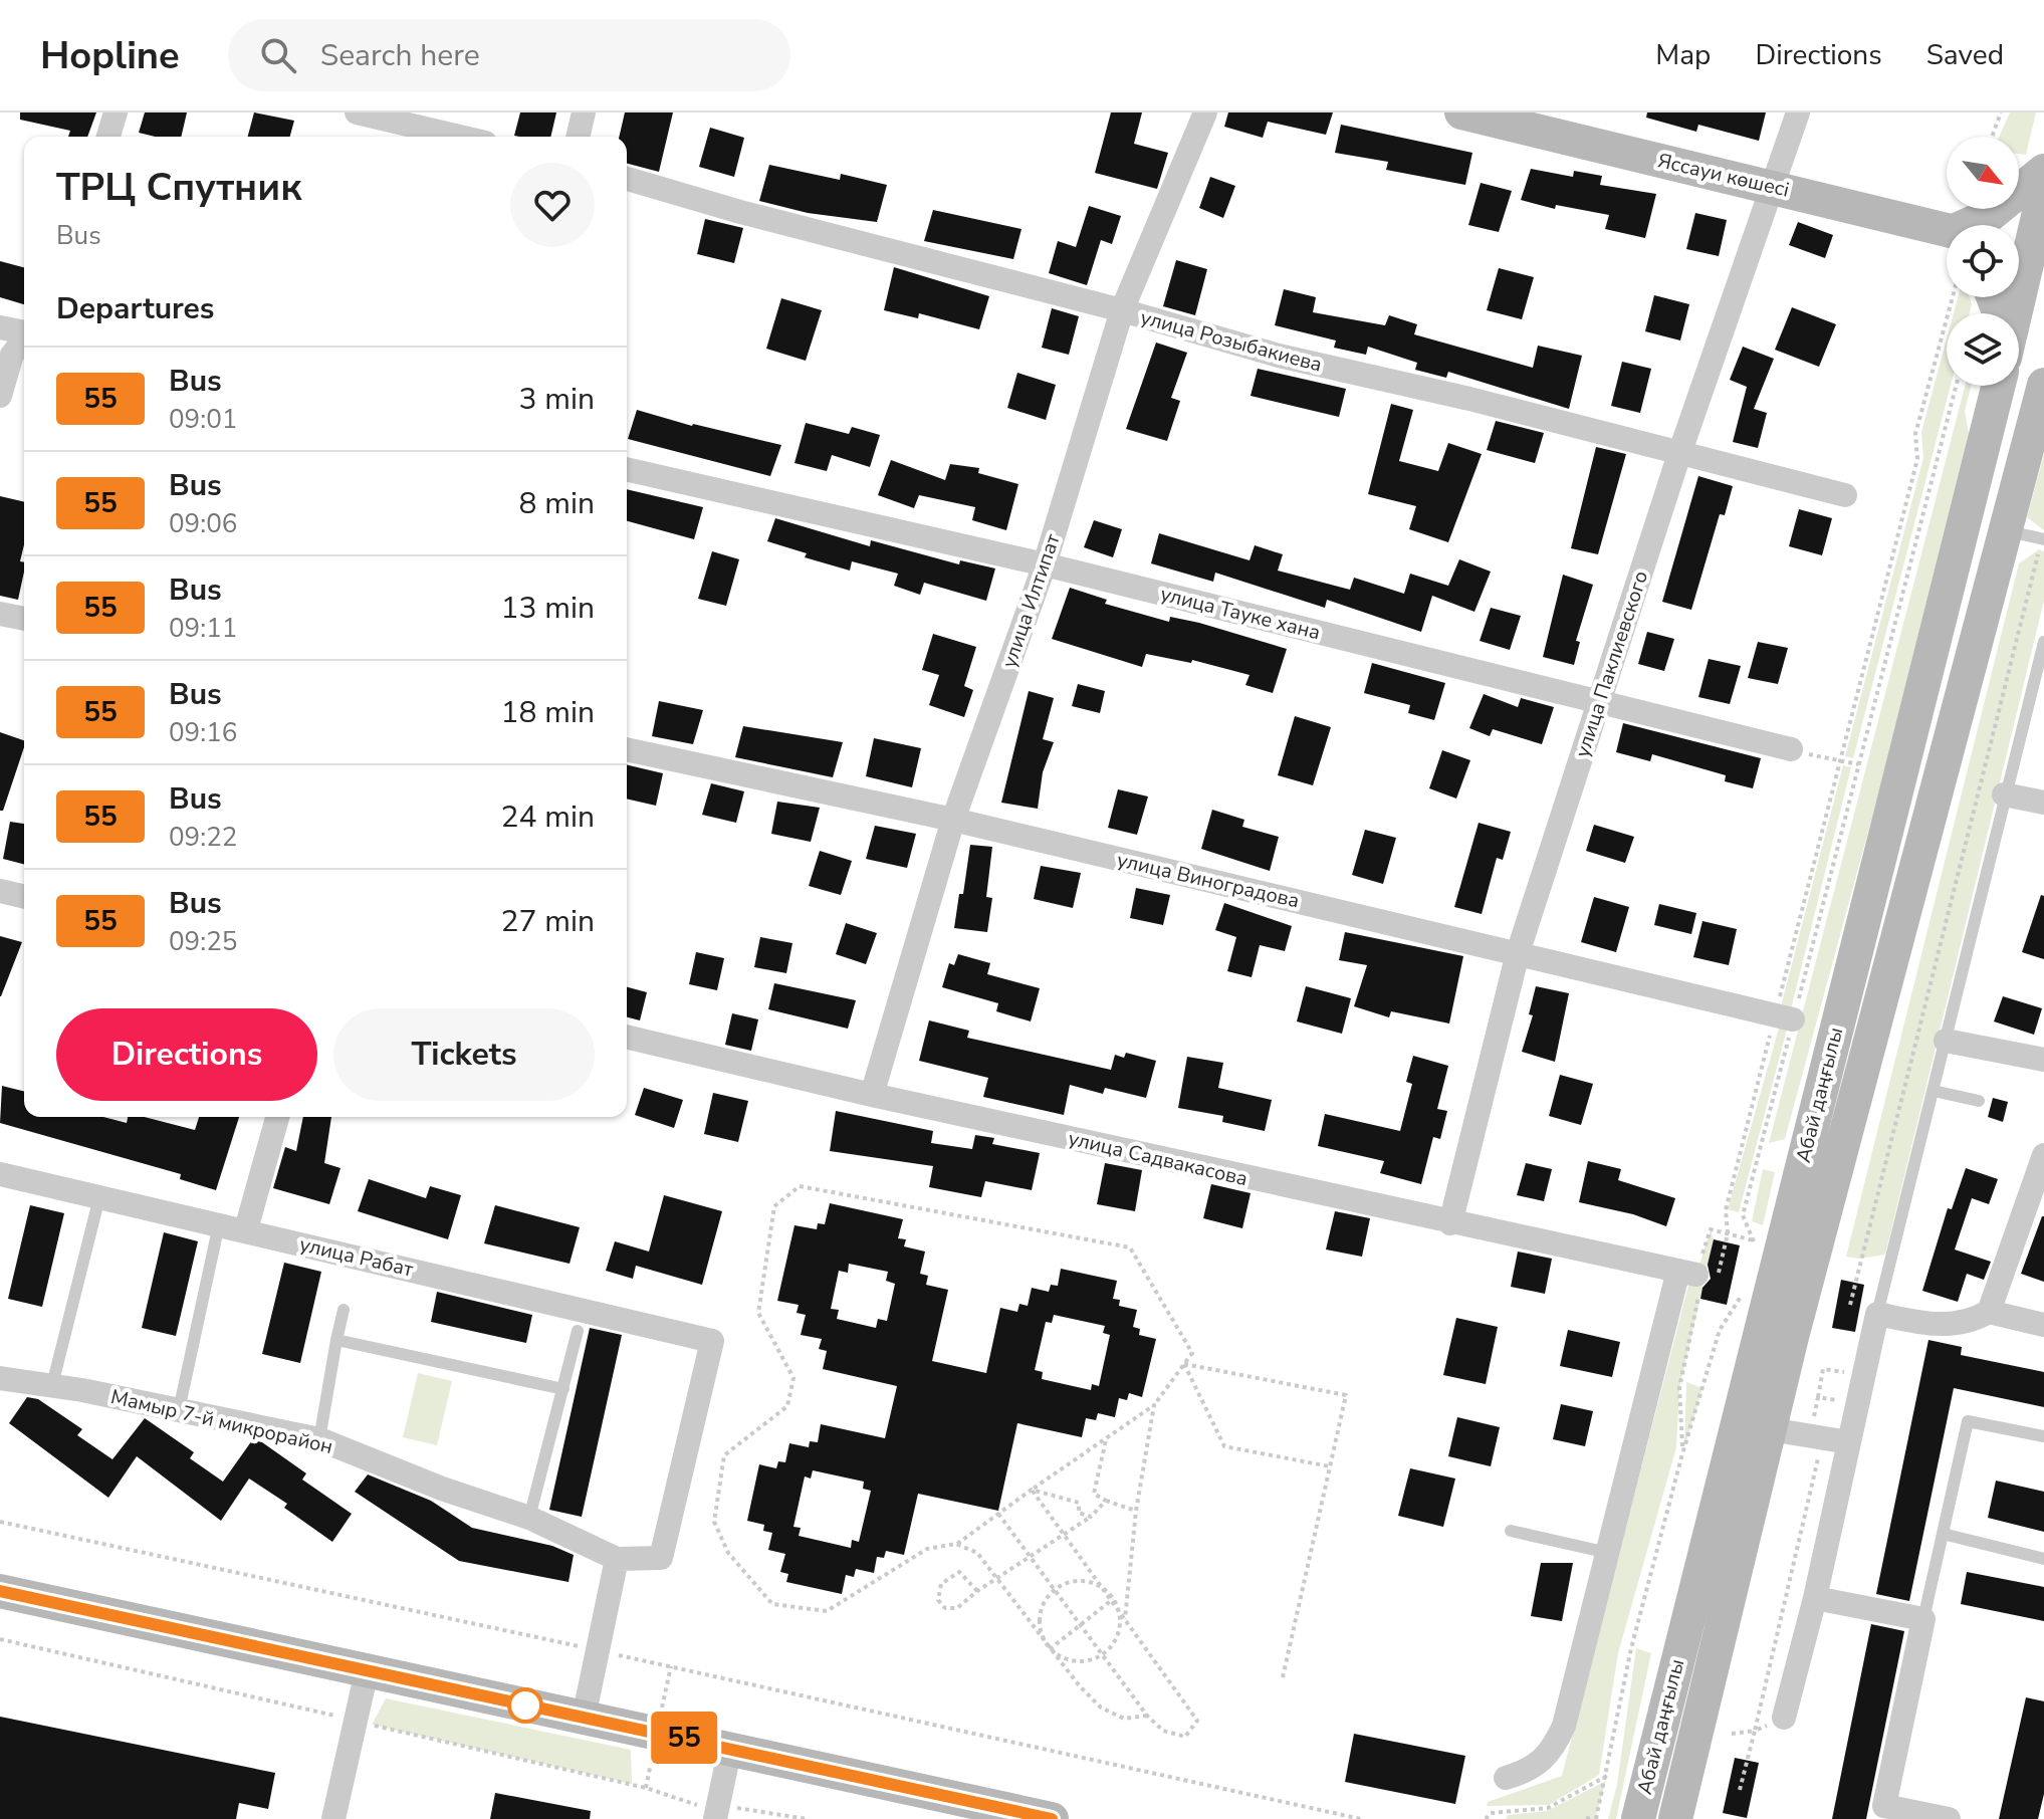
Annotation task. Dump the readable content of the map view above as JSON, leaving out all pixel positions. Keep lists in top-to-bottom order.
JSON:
{
  "streets": {
    "main road": ["Яссауи көшесі", "Абай даңғылы"],
    "street": [
      "улица Розыбакиева",
      "улица Илтипат",
      "улица Тауке хана",
      "улица Паклиевского",
      "улица Виноградова",
      "улица Садвакасова",
      "улица Рабат",
      "Мамыр 7-й микрорайон"
    ]
  },
  "crossings": [
    ["Яссауи көшесі", "улица Паклиевского"],
    ["улица Розыбакиева", "улица Илтипат"],
    ["улица Розыбакиева", "улица Паклиевского"],
    ["улица Илтипат", "улица Тауке хана"],
    ["улица Илтипат", "улица Виноградова"],
    ["улица Илтипат", "улица Садвакасова"],
    ["улица Тауке хана", "улица Паклиевского"],
    ["улица Паклиевского", "улица Виноградова"],
    ["улица Паклиевского", "улица Садвакасова"],
    ["улица Рабат", "Мамыр 7-й микрорайон"]
  ],
  "lines": ["bus line 55"],
  "north": "bottom right",
  "page": {
    "header": "Hopline",
    "search": "Search here",
    "nav": ["Map", "Directions", "Saved"],
    "on_map": "55",
    "heading": [
      ["ТРЦ Спутник", "Bus"],
      "Departures"
    ],
    "list": [
      {
        "mark": "55",
        "name": "Bus",
        "note": "09:01",
        "value": "3 min"
      },
      {
        "mark": "55",
        "name": "Bus",
        "note": "09:06",
        "value": "8 min"
      },
      {
        "mark": "55",
        "name": "Bus",
        "note": "09:11",
        "value": "13 min"
      },
      {
        "mark": "55",
        "name": "Bus",
        "note": "09:16",
        "value": "18 min"
      },
      {
        "mark": "55",
        "name": "Bus",
        "note": "09:22",
        "value": "24 min"
      },
      {
        "mark": "55",
        "name": "Bus",
        "note": "09:25",
        "value": "27 min"
      }
    ],
    "buttons": ["Directions", "Tickets"]
  }
}
